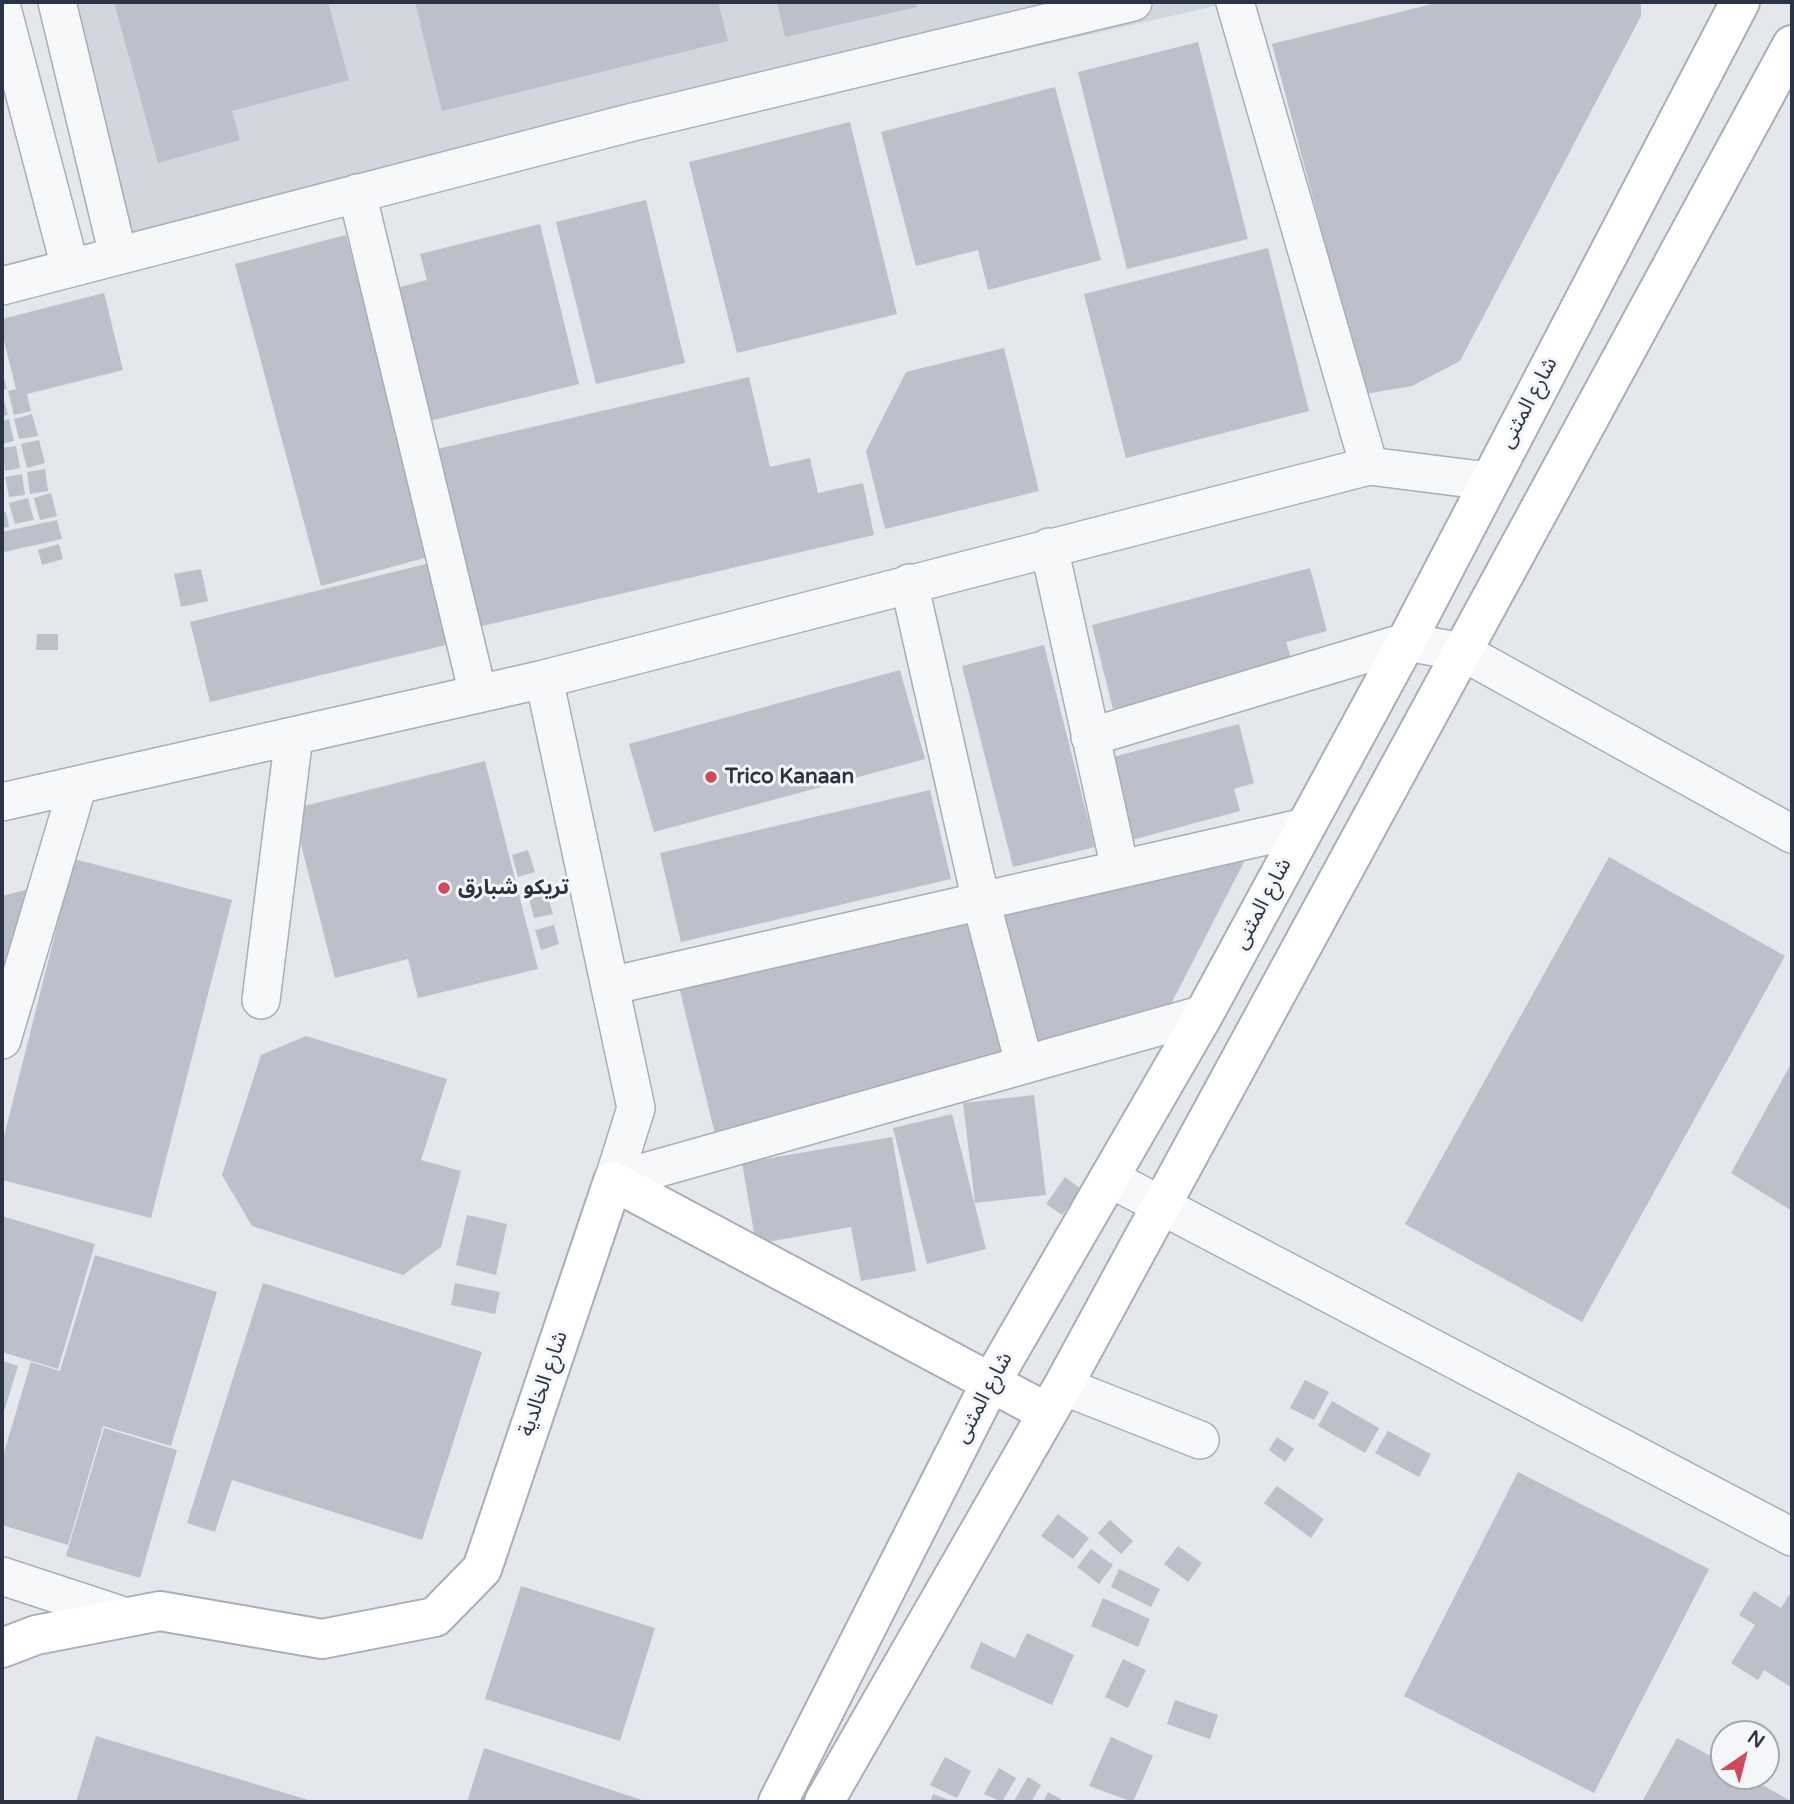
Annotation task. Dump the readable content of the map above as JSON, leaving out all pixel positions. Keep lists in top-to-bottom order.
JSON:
{
  "streets": {
    "street": ["شارع المثنى", "شارع الخالدية"]
  },
  "places": ["Trico Kanaan", "تريكو شبارق"],
  "north": "top right"
}
